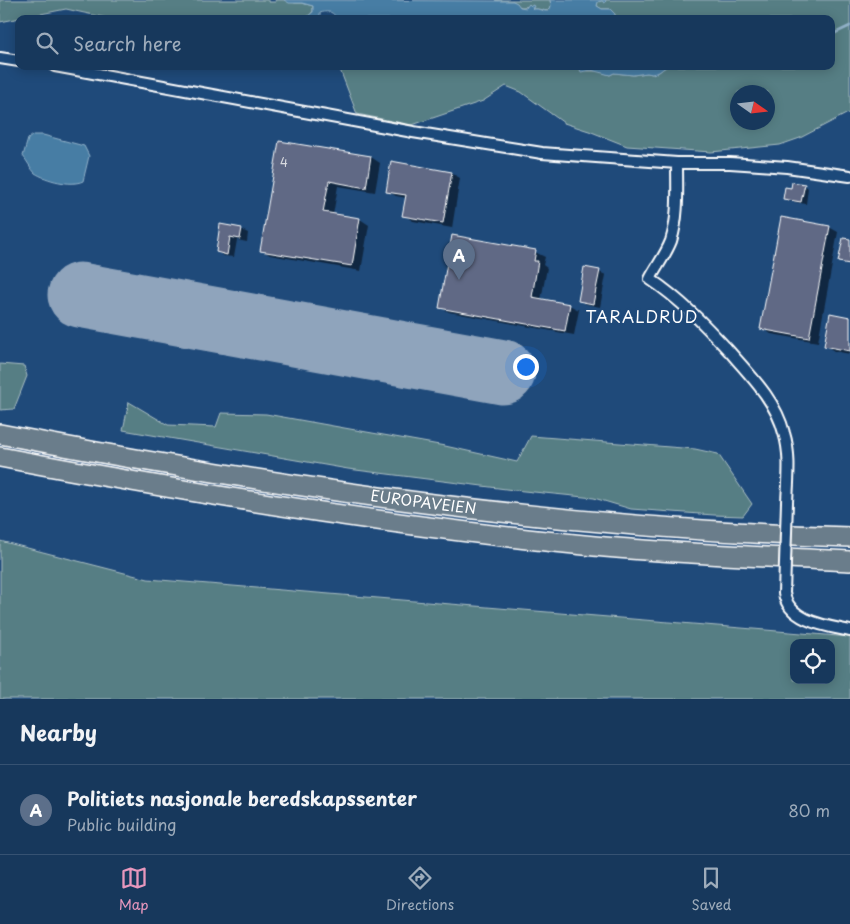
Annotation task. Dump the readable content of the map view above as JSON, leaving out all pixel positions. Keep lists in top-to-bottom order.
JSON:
{
  "streets": {
    "highway": ["EUROPAVEIEN"]
  },
  "districts": ["TARALDRUD"],
  "house_numbers": ["4"],
  "north": "right",
  "page": {
    "search": "Search here",
    "pins": "A",
    "heading": "Nearby",
    "list": [
      {
        "mark": "A",
        "name": "Politiets nasjonale beredskapssenter",
        "note": "Public building",
        "value": "80 m"
      }
    ],
    "nav": ["Map", "Directions", "Saved"]
  }
}
